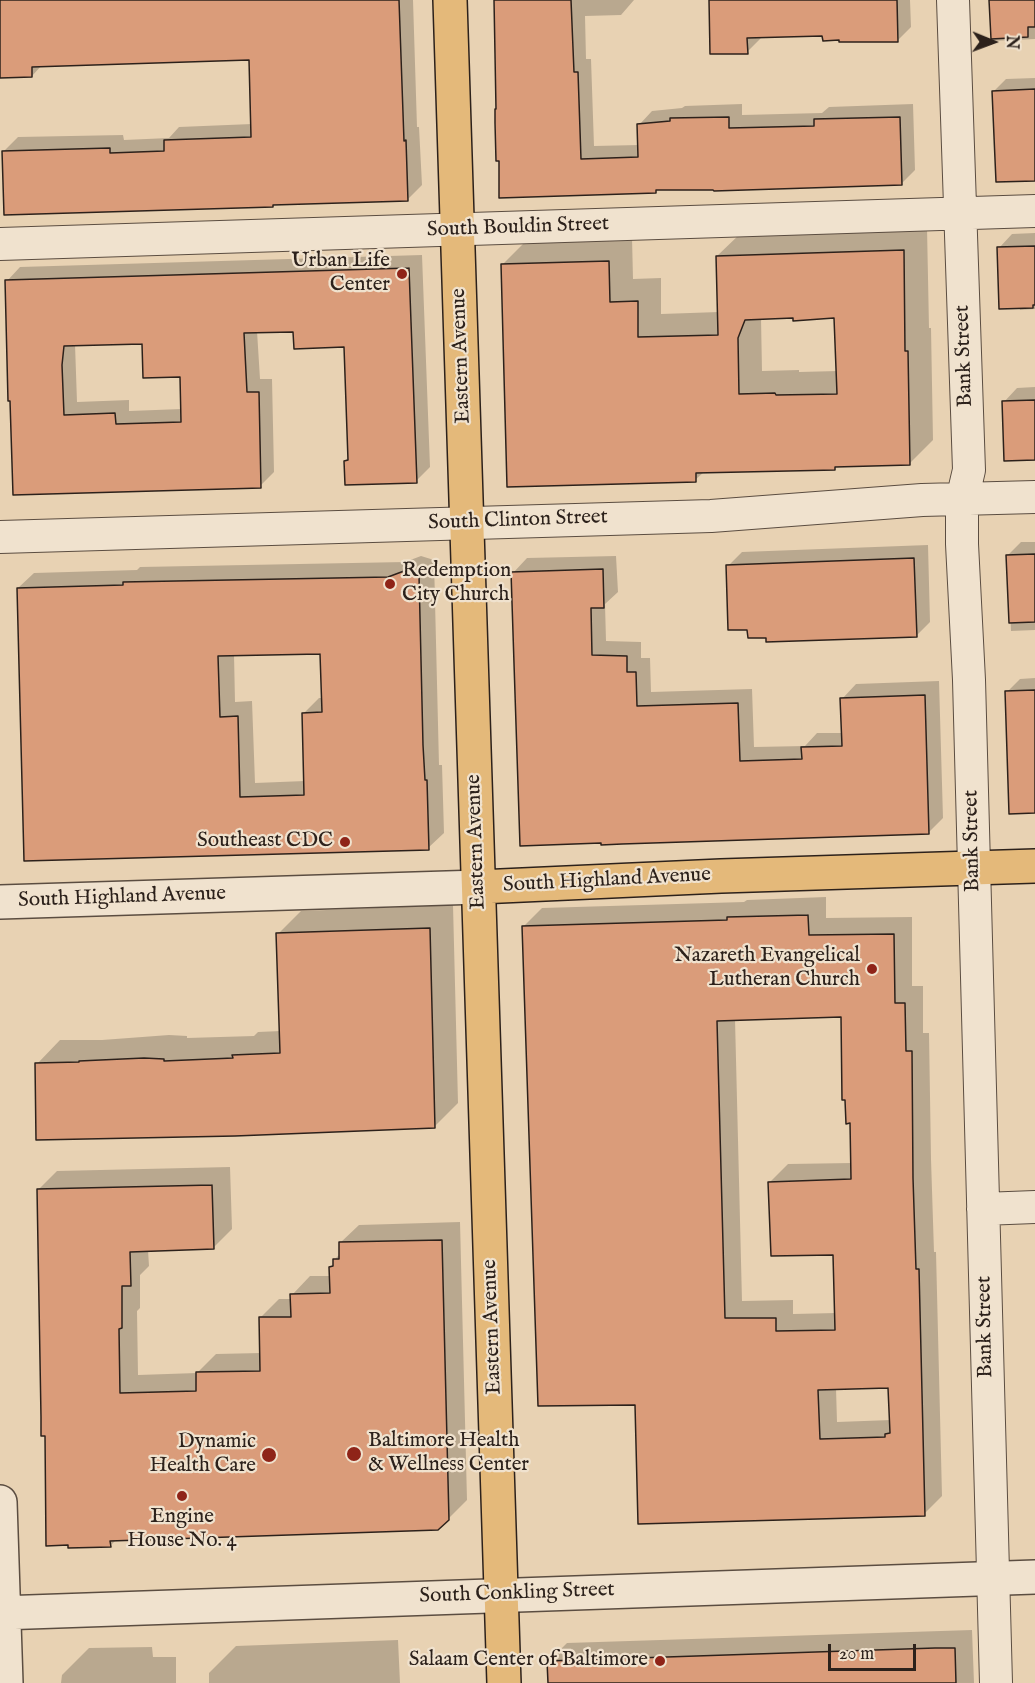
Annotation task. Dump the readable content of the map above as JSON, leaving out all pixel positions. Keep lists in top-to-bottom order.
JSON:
{
  "streets": {
    "main road": ["Eastern Avenue", "South Highland Avenue"],
    "street": [
      "South Bouldin Street",
      "Bank Street",
      "South Clinton Street",
      "South Conkling Street"
    ]
  },
  "crossings": [
    ["South Bouldin Street", "Eastern Avenue"],
    ["South Bouldin Street", "Bank Street"],
    ["Eastern Avenue", "South Clinton Street"],
    ["Eastern Avenue", "South Highland Avenue"],
    ["Eastern Avenue", "South Conkling Street"],
    ["Bank Street", "South Clinton Street"],
    ["Bank Street", "South Highland Avenue"],
    ["Bank Street", "South Conkling Street"]
  ],
  "places": [
    "Urban Life Center",
    "Redemption City Church",
    "Southeast CDC",
    "Nazareth Evangelical Lutheran Church",
    "Baltimore Health & Wellness Center",
    "Dynamic Health Care",
    "Engine House No. 4",
    "Salaam Center of Baltimore"
  ],
  "scale_bar": "20 m",
  "north": "right"
}
